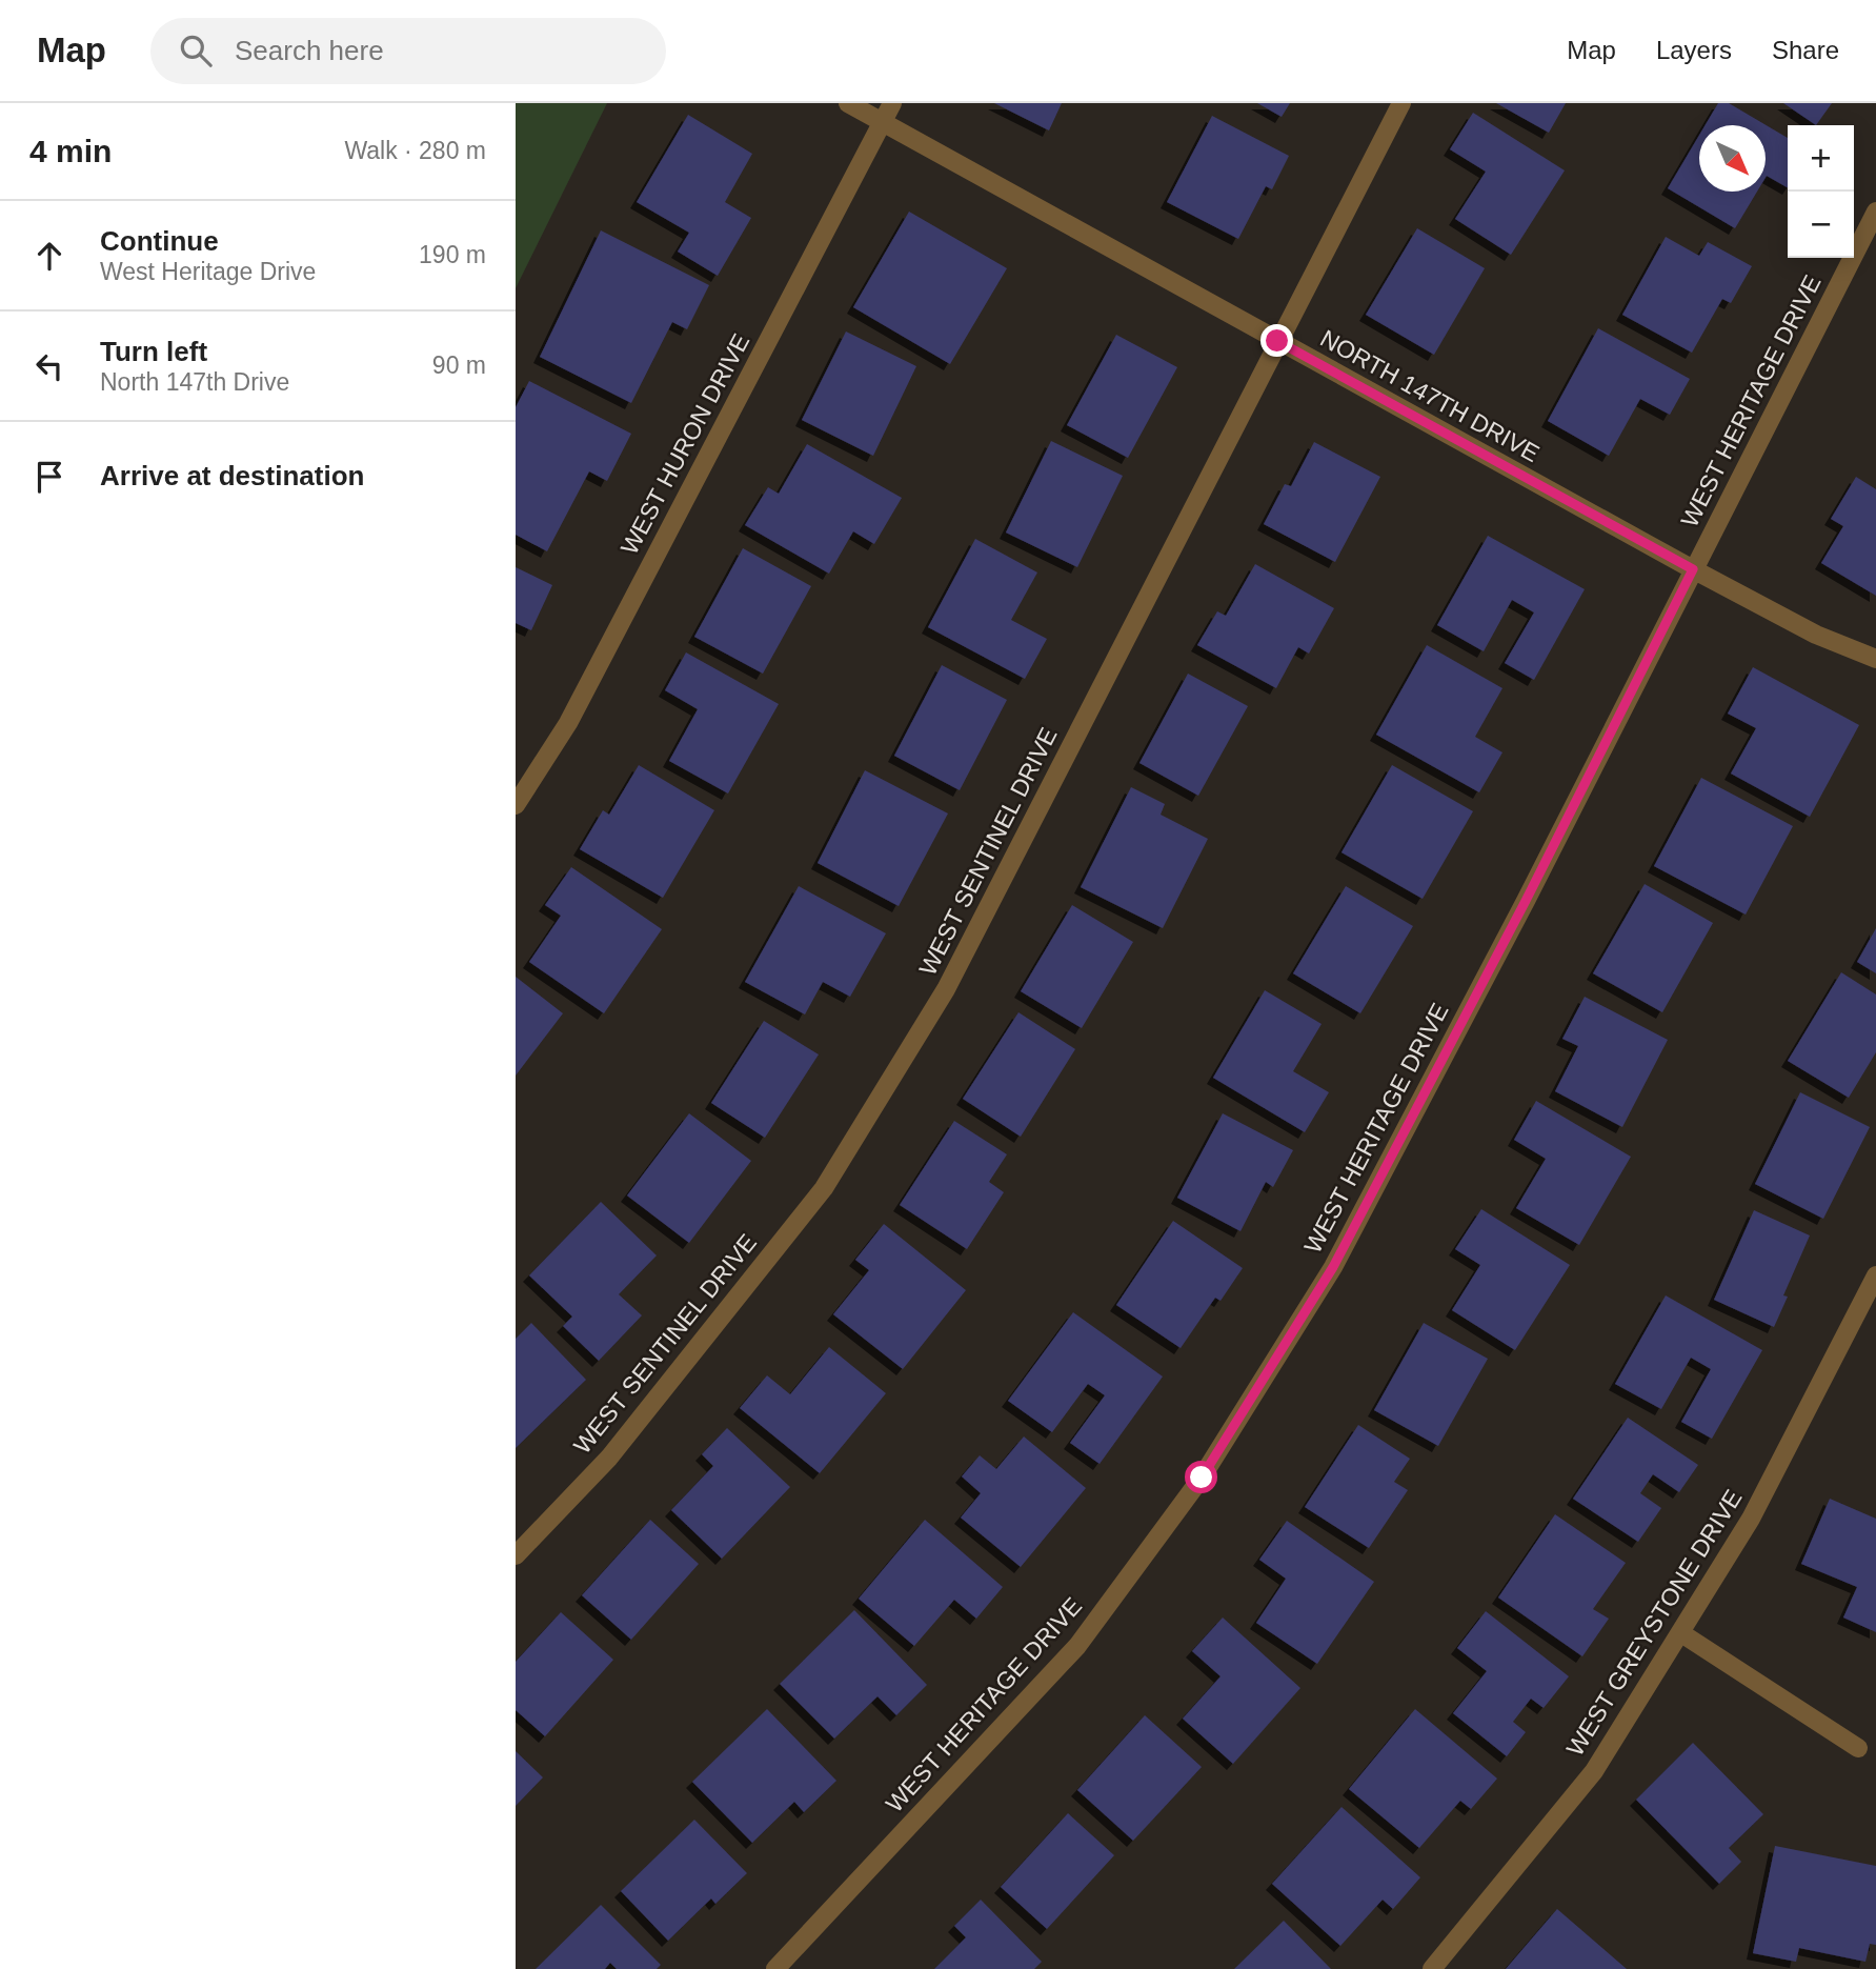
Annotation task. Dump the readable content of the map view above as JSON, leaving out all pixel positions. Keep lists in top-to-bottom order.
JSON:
{
  "streets": {
    "street": [
      "NORTH 147TH DRIVE",
      "WEST HERITAGE DRIVE",
      "WEST HURON DRIVE",
      "WEST SENTINEL DRIVE",
      "WEST GREYSTONE DRIVE"
    ]
  },
  "crossings": [
    ["NORTH 147TH DRIVE", "WEST HERITAGE DRIVE"],
    ["NORTH 147TH DRIVE", "WEST HURON DRIVE"],
    ["NORTH 147TH DRIVE", "WEST SENTINEL DRIVE"]
  ],
  "north": "bottom right",
  "page": {
    "header": "Map",
    "search": "Search here",
    "nav": ["Map", "Layers", "Share"],
    "heading": ["4 min", "Walk · 280 m"],
    "map_buttons": ["+", "−"],
    "list": [
      ["Continue", "West Heritage Drive", "190 m"],
      ["Turn left", "North 147th Drive", "90 m"],
      "Arrive at destination"
    ]
  }
}
